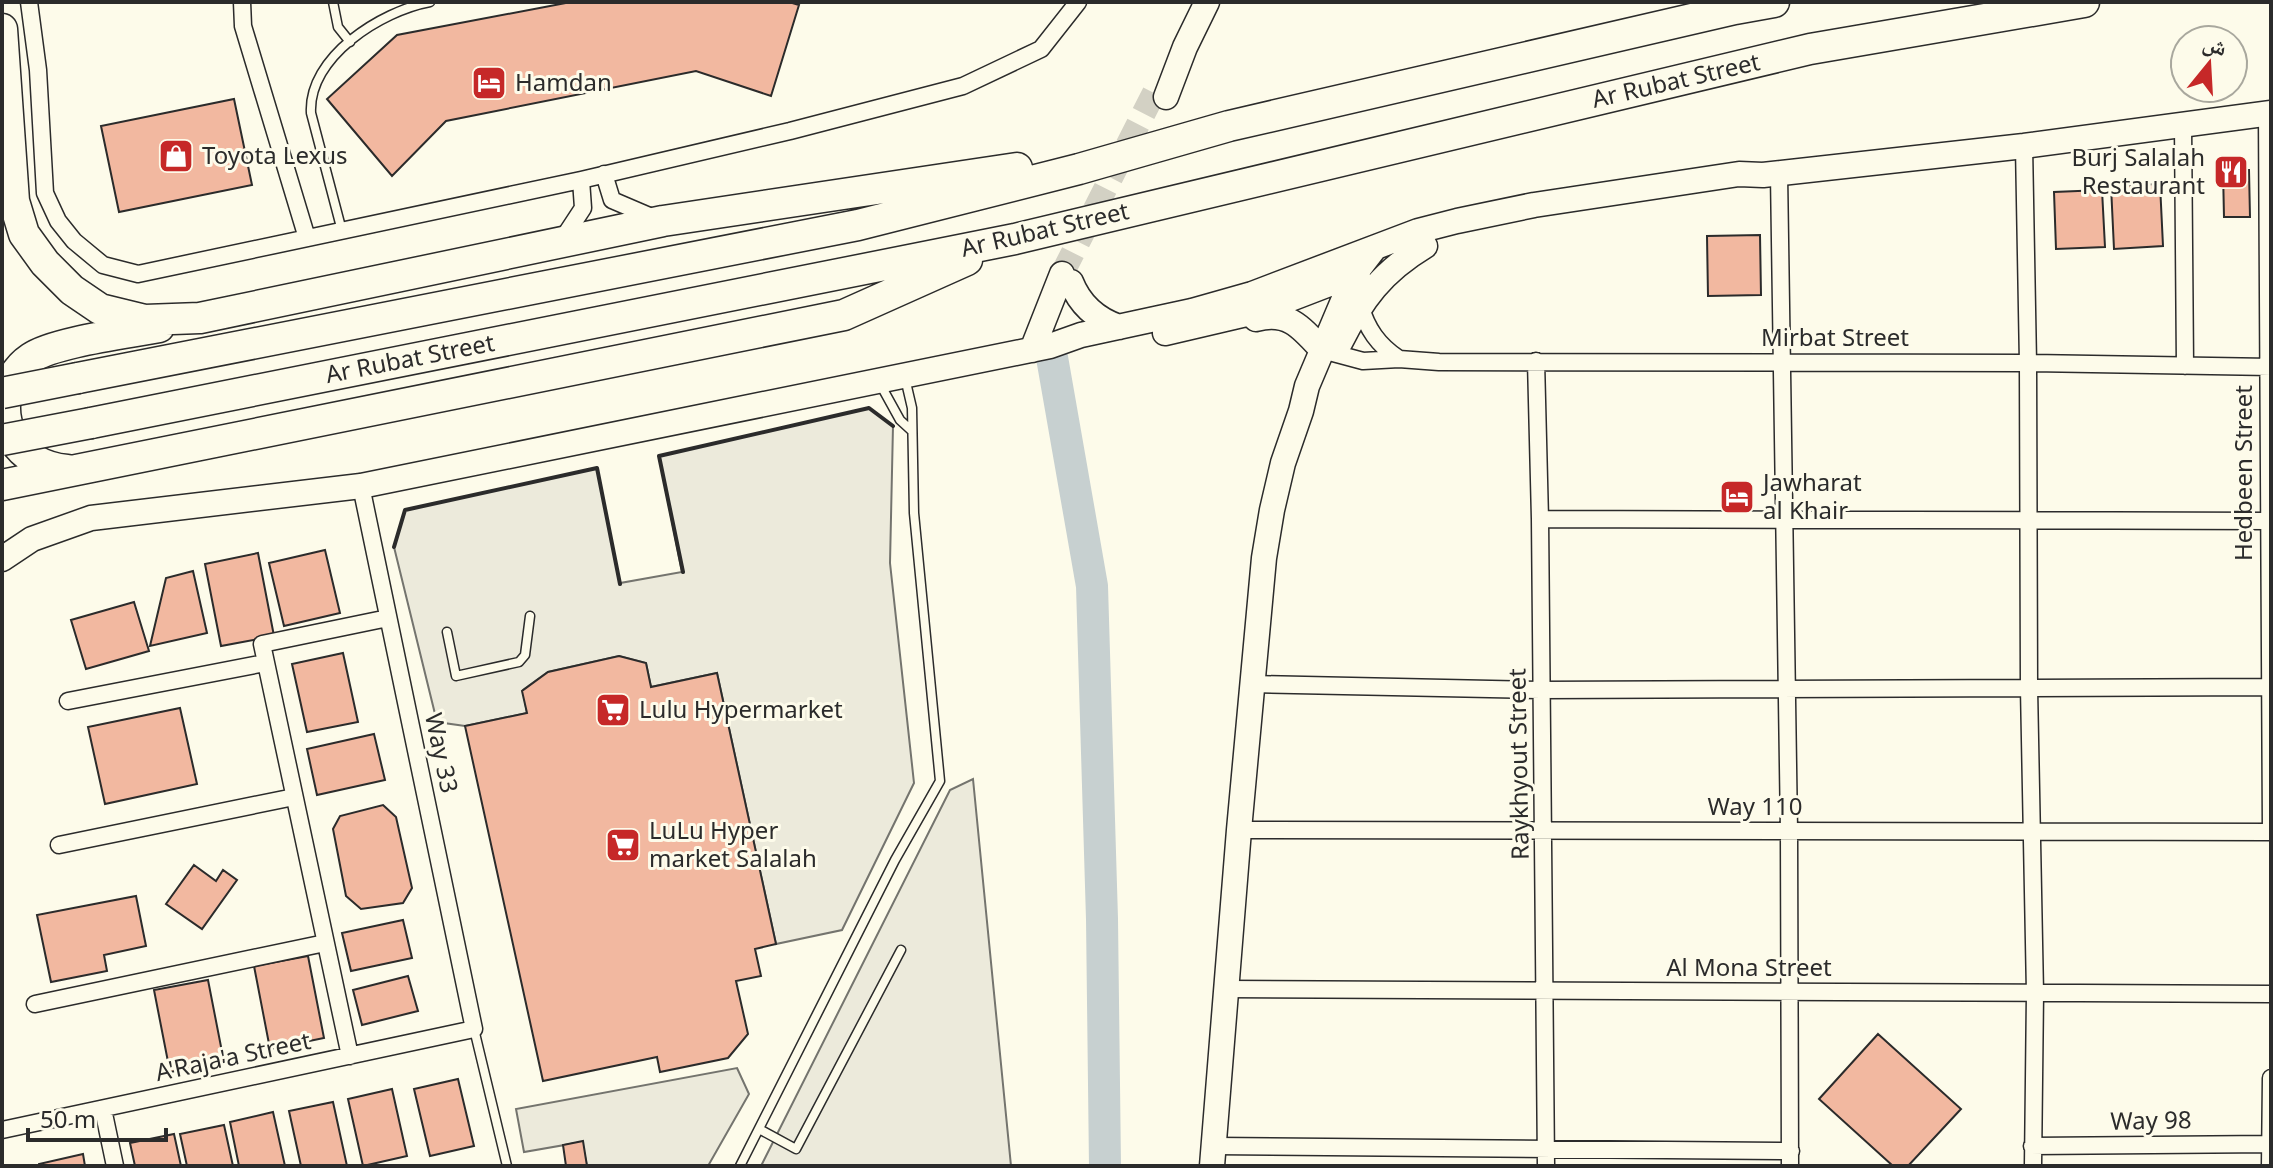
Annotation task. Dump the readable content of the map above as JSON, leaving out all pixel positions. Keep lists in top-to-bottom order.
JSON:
{
  "streets": {
    "highway": ["Ar Rubat Street"],
    "street": [
      "Mirbat Street",
      "Hedbeen Street",
      "Way 33",
      "Raykhyout Street",
      "Way 110",
      "Al Mona Street",
      "A'Raja'a Street",
      "Way 98"
    ]
  },
  "crossings": [
    ["Mirbat Street", "Hedbeen Street"],
    ["Mirbat Street", "Raykhyout Street"],
    ["Hedbeen Street", "Way 110"],
    ["Way 33", "A'Raja'a Street"],
    ["Raykhyout Street", "Way 110"],
    ["Raykhyout Street", "Al Mona Street"]
  ],
  "places": {
    "hotel": ["Hamdan", "Jawharat al Khair"],
    "shop": ["Toyota Lexus"],
    "restaurant": ["Burj Salalah Restaurant"],
    "supermarket": ["Lulu Hypermarket", "LuLu Hyper market Salalah"]
  },
  "scale_bar": "50 m",
  "north": "top"
}
